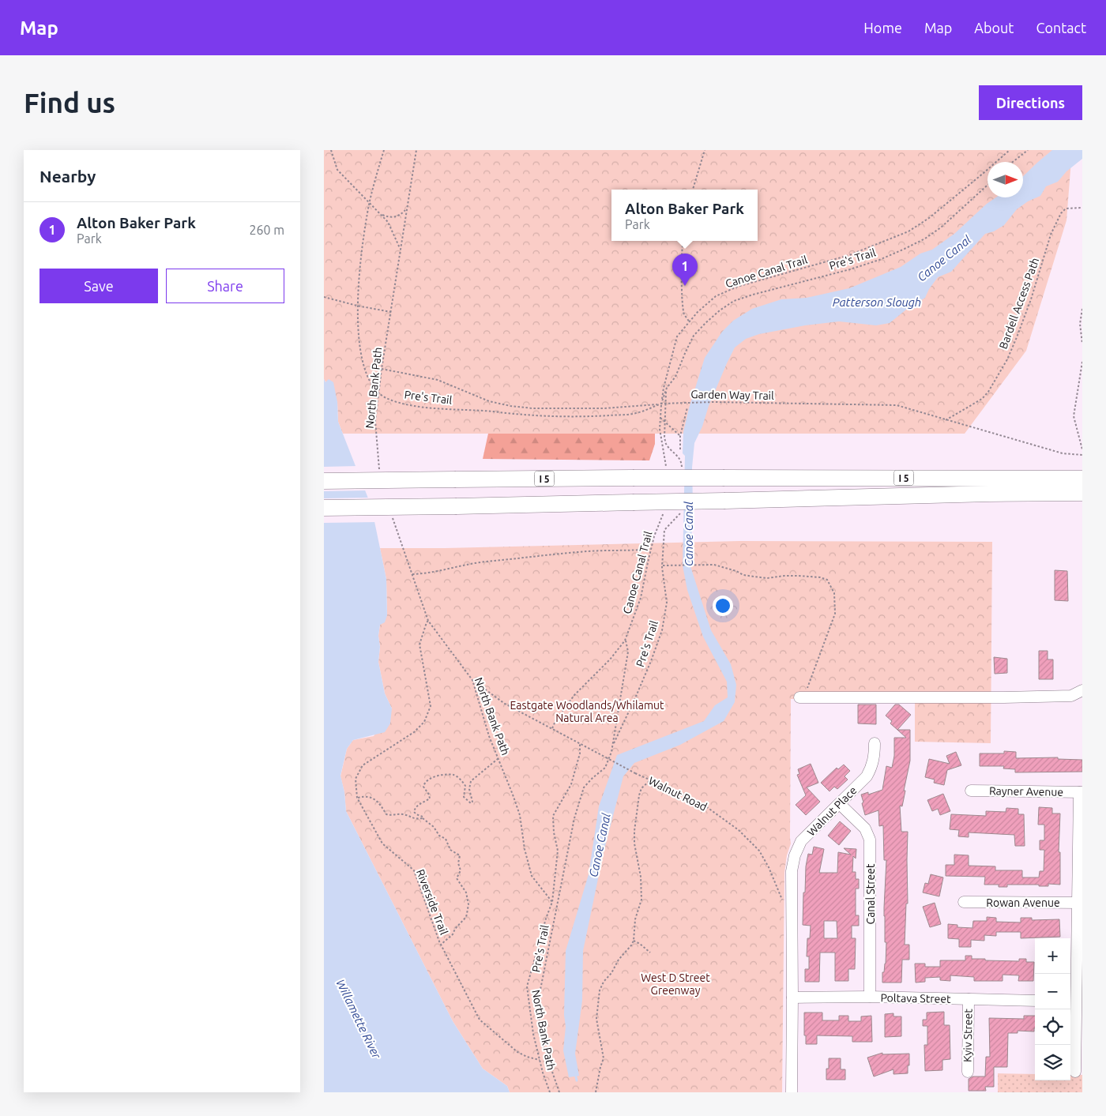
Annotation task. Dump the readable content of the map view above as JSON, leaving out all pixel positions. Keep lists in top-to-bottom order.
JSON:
{
  "streets": {
    "highway": ["I 5"],
    "street": [
      "Rayner Avenue",
      "Walnut Place",
      "Canal Street",
      "Rowan Avenue",
      "Poltava Street",
      "Kyiv Street"
    ],
    "path": [
      "Pre's Trail",
      "Canoe Canal Trail",
      "Bardell Access Path",
      "North Bank Path",
      "Garden Way Trail",
      "Walnut Road",
      "Riverside Trail"
    ]
  },
  "crossings": [
    ["Pre's Trail", "Canoe Canal Trail"],
    ["Pre's Trail", "North Bank Path"],
    ["Pre's Trail", "Garden Way Trail"],
    ["Canoe Canal Trail", "Garden Way Trail"],
    ["Canoe Canal Trail", "Walnut Road"],
    ["Bardell Access Path", "Garden Way Trail"],
    ["North Bank Path", "Garden Way Trail"],
    ["North Bank Path", "Walnut Road"],
    ["North Bank Path", "Riverside Trail"],
    ["Walnut Road", "Walnut Place"],
    ["Walnut Place", "Canal Street"],
    ["Canal Street", "Poltava Street"],
    ["Poltava Street", "Kyiv Street"]
  ],
  "water": ["Canoe Canal", "Patterson Slough", "Willamette River"],
  "parks": ["Eastgate Woodlands/Whilamut Natural Area", "West D Street Greenway"],
  "north": "right",
  "page": {
    "header": "Map",
    "nav": [
      "Home",
      "Map",
      "About",
      "Contact"
    ],
    "buttons": [
      "Directions",
      ["Save", "Share"]
    ],
    "title": "Find us",
    "heading": "Nearby",
    "popup": ["Alton Baker Park", "Park"],
    "list": [
      {
        "mark": "1",
        "name": "Alton Baker Park",
        "note": "Park",
        "value": "260 m"
      }
    ],
    "pins": "1",
    "map_buttons": ["+", "−"]
  }
}
